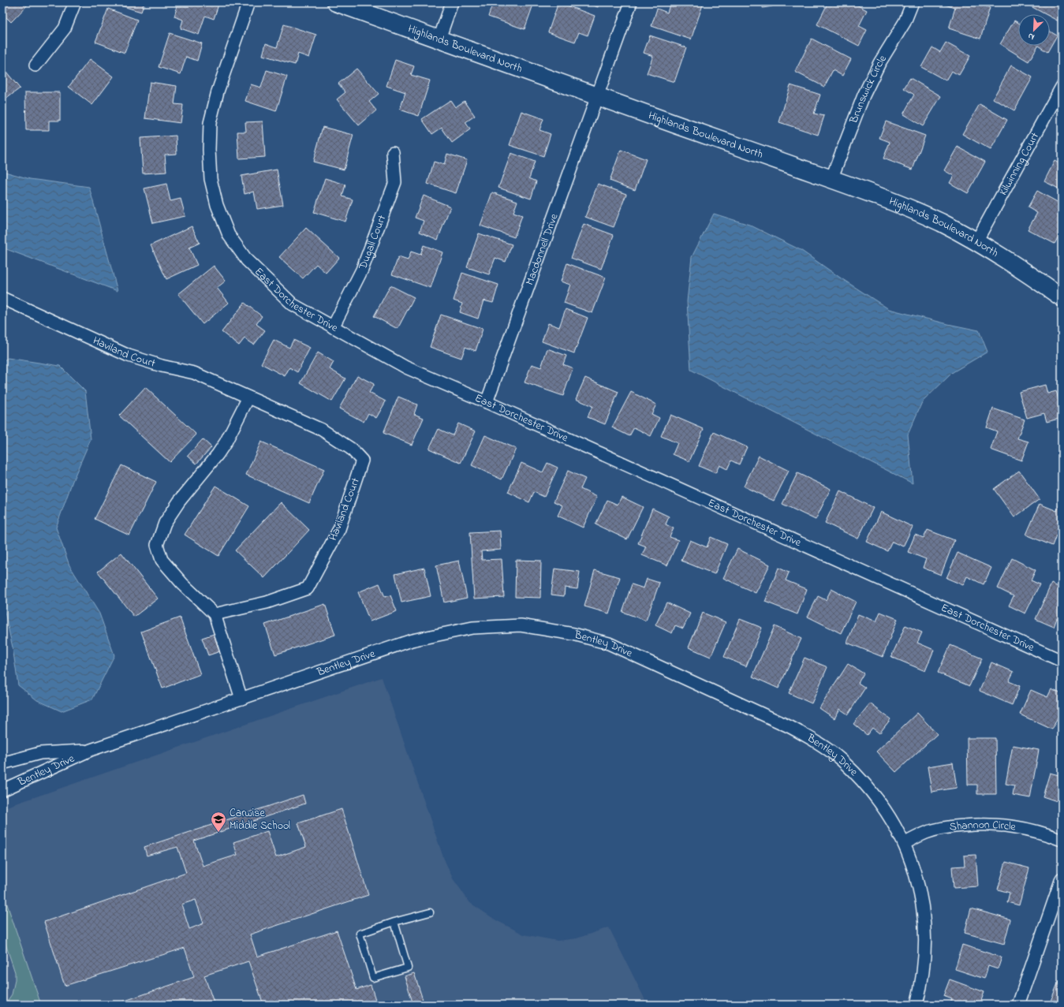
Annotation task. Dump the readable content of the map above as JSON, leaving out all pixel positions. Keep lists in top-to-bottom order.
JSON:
{
  "streets": {
    "street": [
      "Highlands Boulevard North",
      "Brunswick Circle",
      "Kilwinning Court",
      "Dugall Court",
      "Macdonnell Drive",
      "East Dorchester Drive",
      "Haviland Court",
      "Bentley Drive",
      "Shannon Circle"
    ]
  },
  "crossings": [
    ["Highlands Boulevard North", "Brunswick Circle"],
    ["Highlands Boulevard North", "Kilwinning Court"],
    ["Highlands Boulevard North", "Macdonnell Drive"],
    ["Dugall Court", "East Dorchester Drive"],
    ["Macdonnell Drive", "East Dorchester Drive"],
    ["Bentley Drive", "Shannon Circle"]
  ],
  "places": {
    "school or university": ["Carwise Middle School"]
  },
  "north": "bottom left"
}
